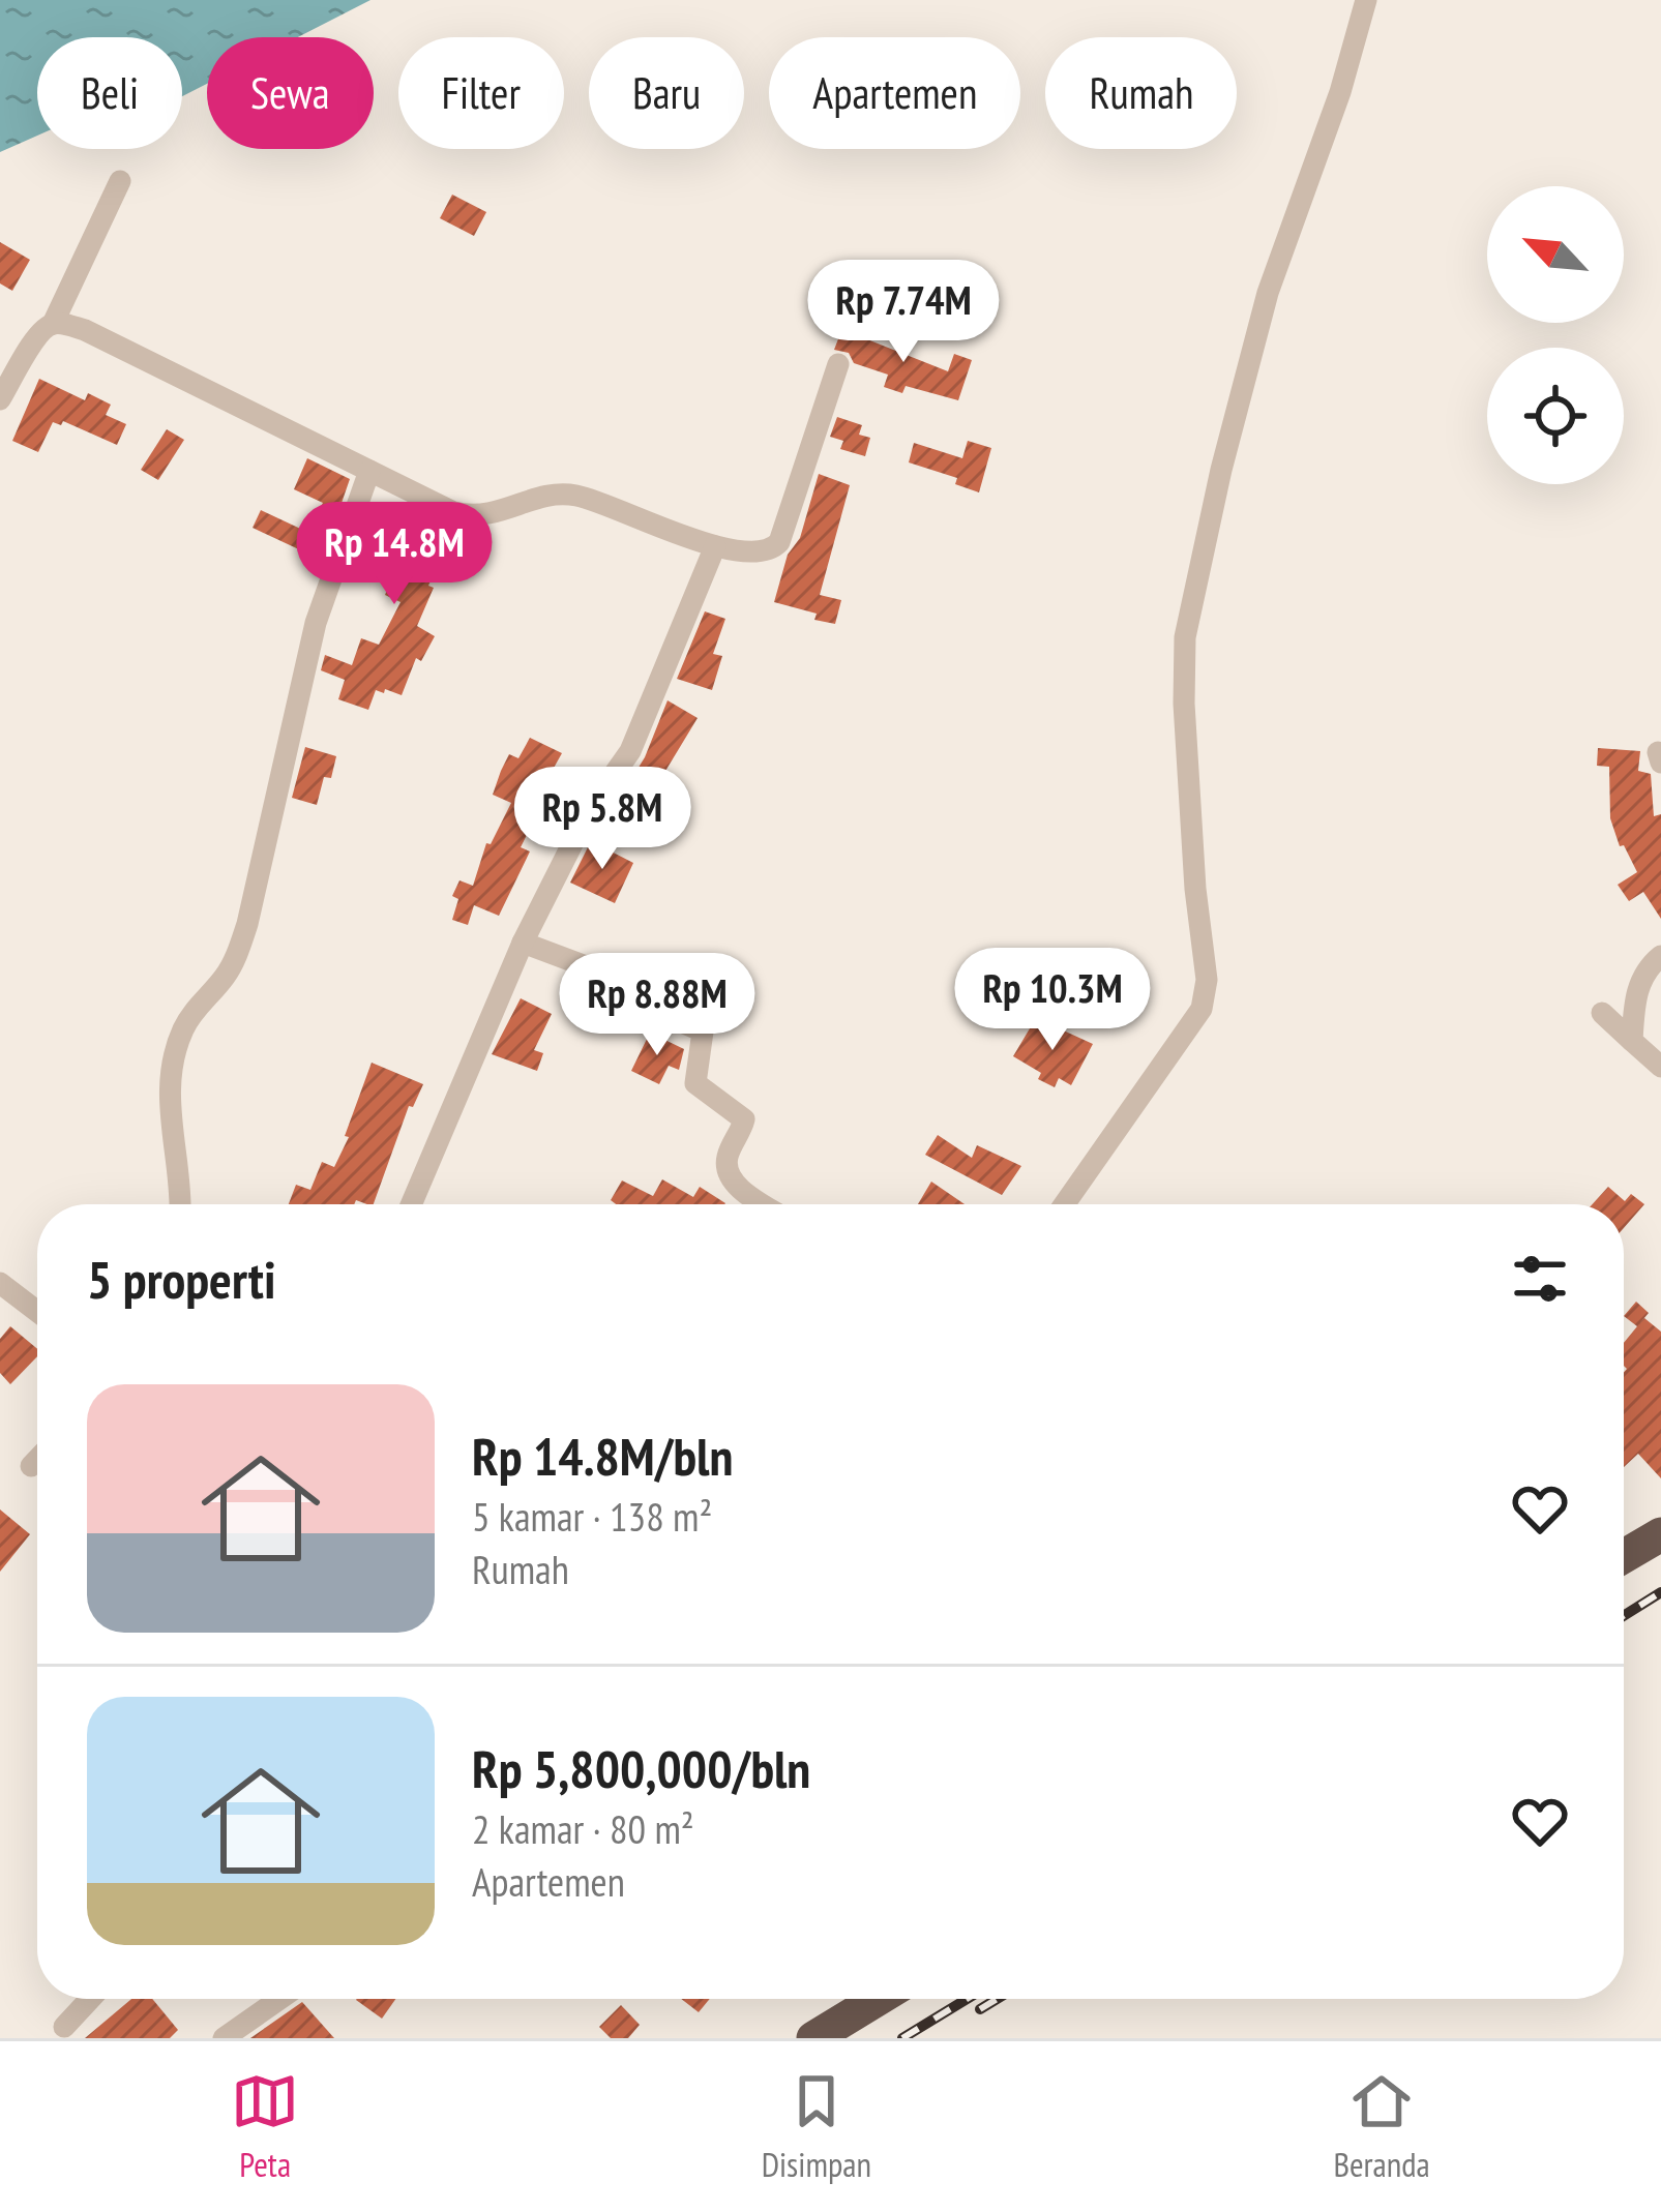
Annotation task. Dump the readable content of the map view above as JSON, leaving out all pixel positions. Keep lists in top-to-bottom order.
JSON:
{
  "north": "top left",
  "page": {
    "chip": [
      "Beli",
      "Sewa",
      "Filter",
      "Baru",
      "Apartemen",
      "Rumah"
    ],
    "price": [
      "Rp 7.74M",
      "Rp 14.8M",
      "Rp 5.8M",
      "Rp 10.3M",
      "Rp 8.88M"
    ],
    "heading": "5 properti",
    "list": [
      {
        "name": "Rp 14.8M/bln",
        "note": "5 kamar · 138 m² · Rumah"
      },
      {
        "name": "Rp 5,800,000/bln",
        "note": "2 kamar · 80 m² · Apartemen"
      }
    ],
    "tabs": ["Peta", "Disimpan", "Beranda"]
  }
}
